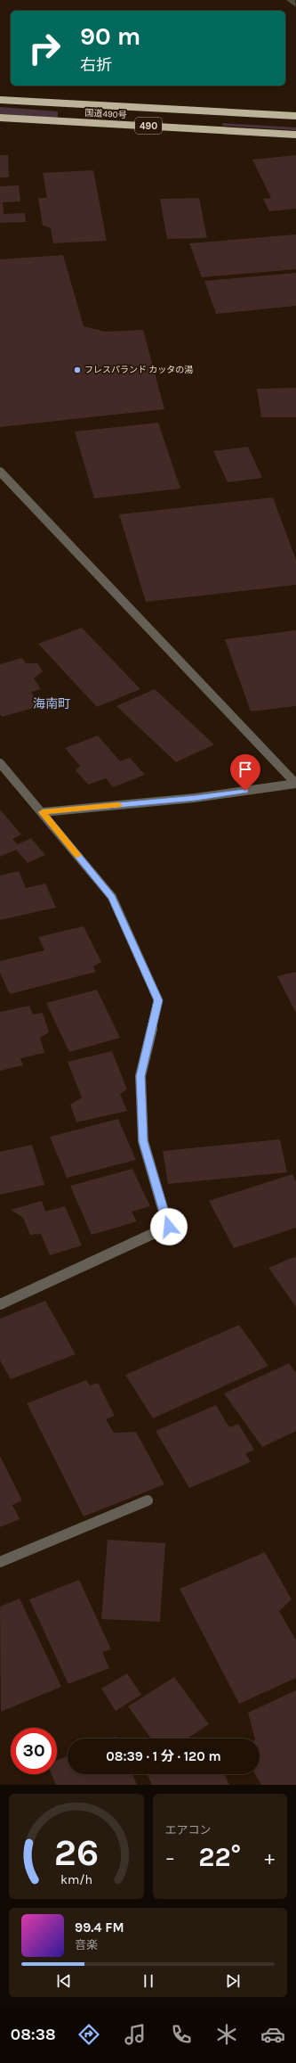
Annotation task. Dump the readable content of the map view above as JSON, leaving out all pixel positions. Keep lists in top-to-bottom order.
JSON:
{
  "streets": {
    "highway": ["国道490号", "490"]
  },
  "districts": ["海南町"],
  "places": ["フレスパランド カッタの湯"],
  "page": {
    "turn": ["90 m", "右折"],
    "limit": "30",
    "trip": "08:39 · 1 分 · 120 m",
    "tile": "エアコン",
    "heat": ["−", "22°", "+"],
    "song": ["99.4 FM", "音楽"],
    "tabs": "08:38",
    "gauge": ["26", "km/h"]
  }
}
